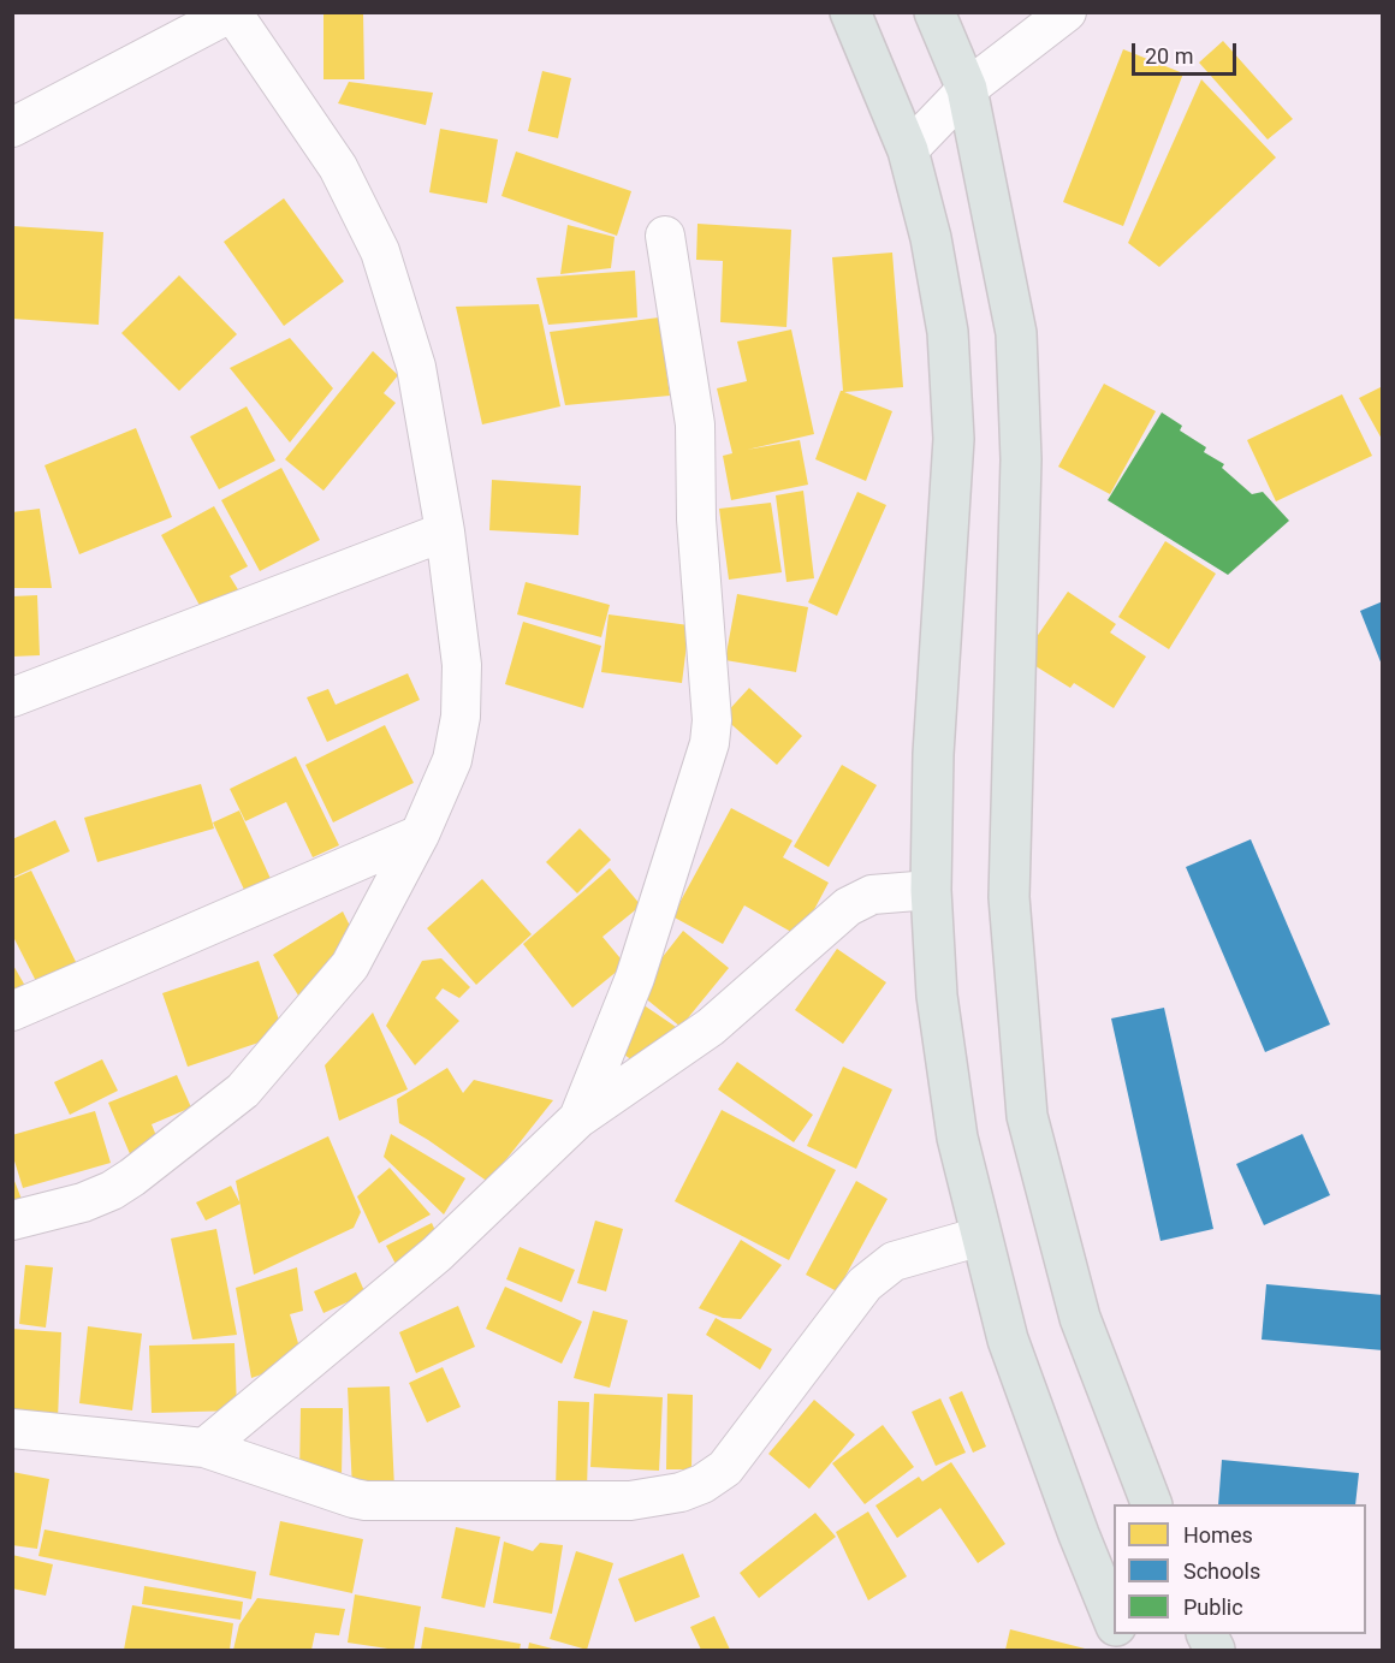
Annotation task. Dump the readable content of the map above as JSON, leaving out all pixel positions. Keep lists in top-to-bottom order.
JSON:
{
  "legend": ["Homes", "Schools", "Public"],
  "scale_bar": "20 m"
}
